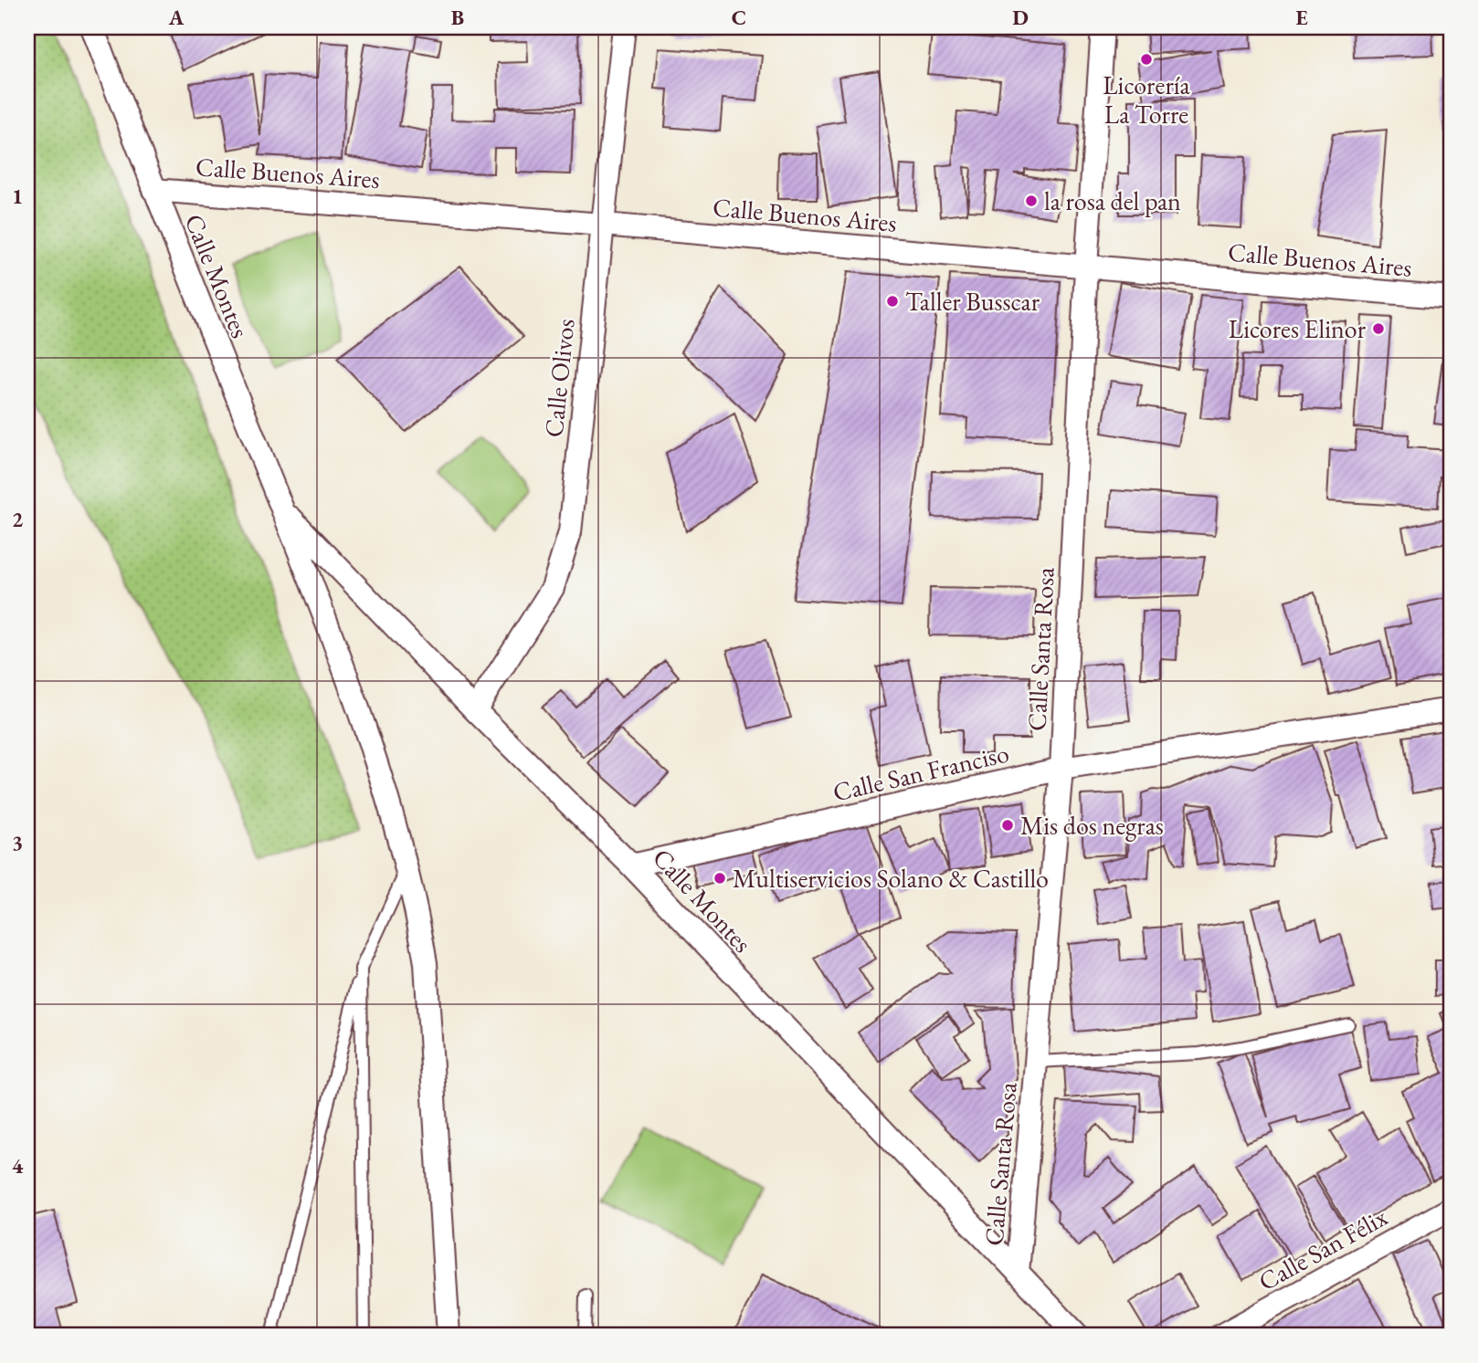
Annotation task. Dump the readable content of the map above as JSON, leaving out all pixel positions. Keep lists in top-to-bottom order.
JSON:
{
  "streets": {
    "street": [
      "Calle Buenos Aires",
      "Calle Montes",
      "Calle Olivos",
      "Calle Santa Rosa",
      "Calle San Franciso",
      "Calle San Félix"
    ]
  },
  "crossings": [
    ["Calle Buenos Aires", "Calle Montes"],
    ["Calle Buenos Aires", "Calle Olivos"],
    ["Calle Buenos Aires", "Calle Santa Rosa"],
    ["Calle Montes", "Calle Olivos"],
    ["Calle Montes", "Calle Santa Rosa"],
    ["Calle Montes", "Calle San Franciso"],
    ["Calle Santa Rosa", "Calle San Franciso"]
  ],
  "places": [
    "Licorería La Torre",
    "la rosa del pan",
    "Taller Busscar",
    "Licores Elinor",
    "Mis dos negras",
    "Multiservicios Solano & Castillo"
  ],
  "grid": {
    "columns": [
      "A",
      "B",
      "C",
      "D",
      "E"
    ],
    "rows": [
      "1",
      "2",
      "3",
      "4"
    ]
  }
}
